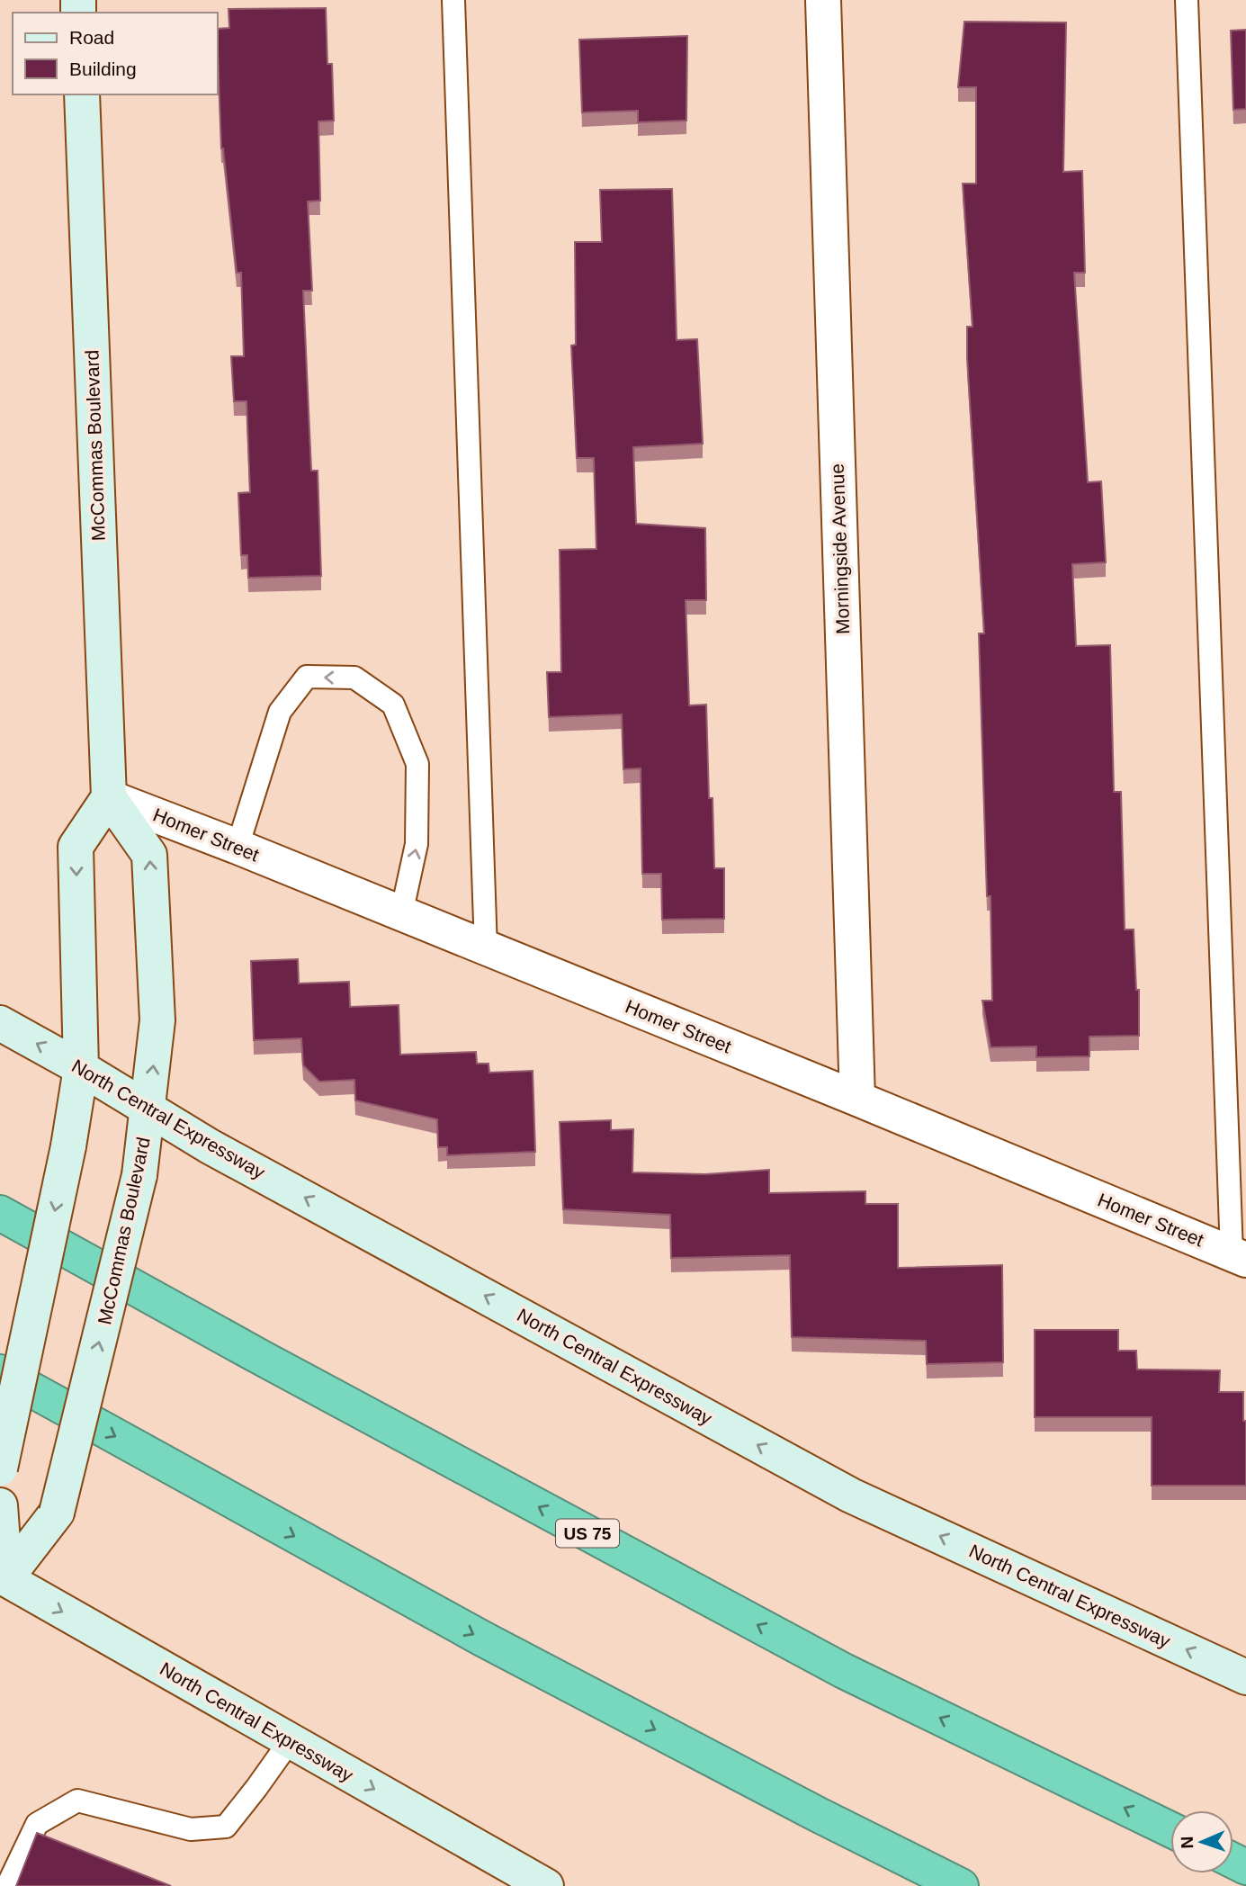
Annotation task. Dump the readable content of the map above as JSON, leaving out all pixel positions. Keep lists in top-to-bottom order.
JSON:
{
  "streets": {
    "highway": ["US 75"],
    "street": [
      "McCommas Boulevard",
      "Morningside Avenue",
      "Homer Street",
      "North Central Expressway"
    ]
  },
  "crossings": [
    ["McCommas Boulevard", "Homer Street"],
    ["McCommas Boulevard", "North Central Expressway"],
    ["Morningside Avenue", "Homer Street"]
  ],
  "legend": ["Road", "Building"],
  "north": "left"
}
